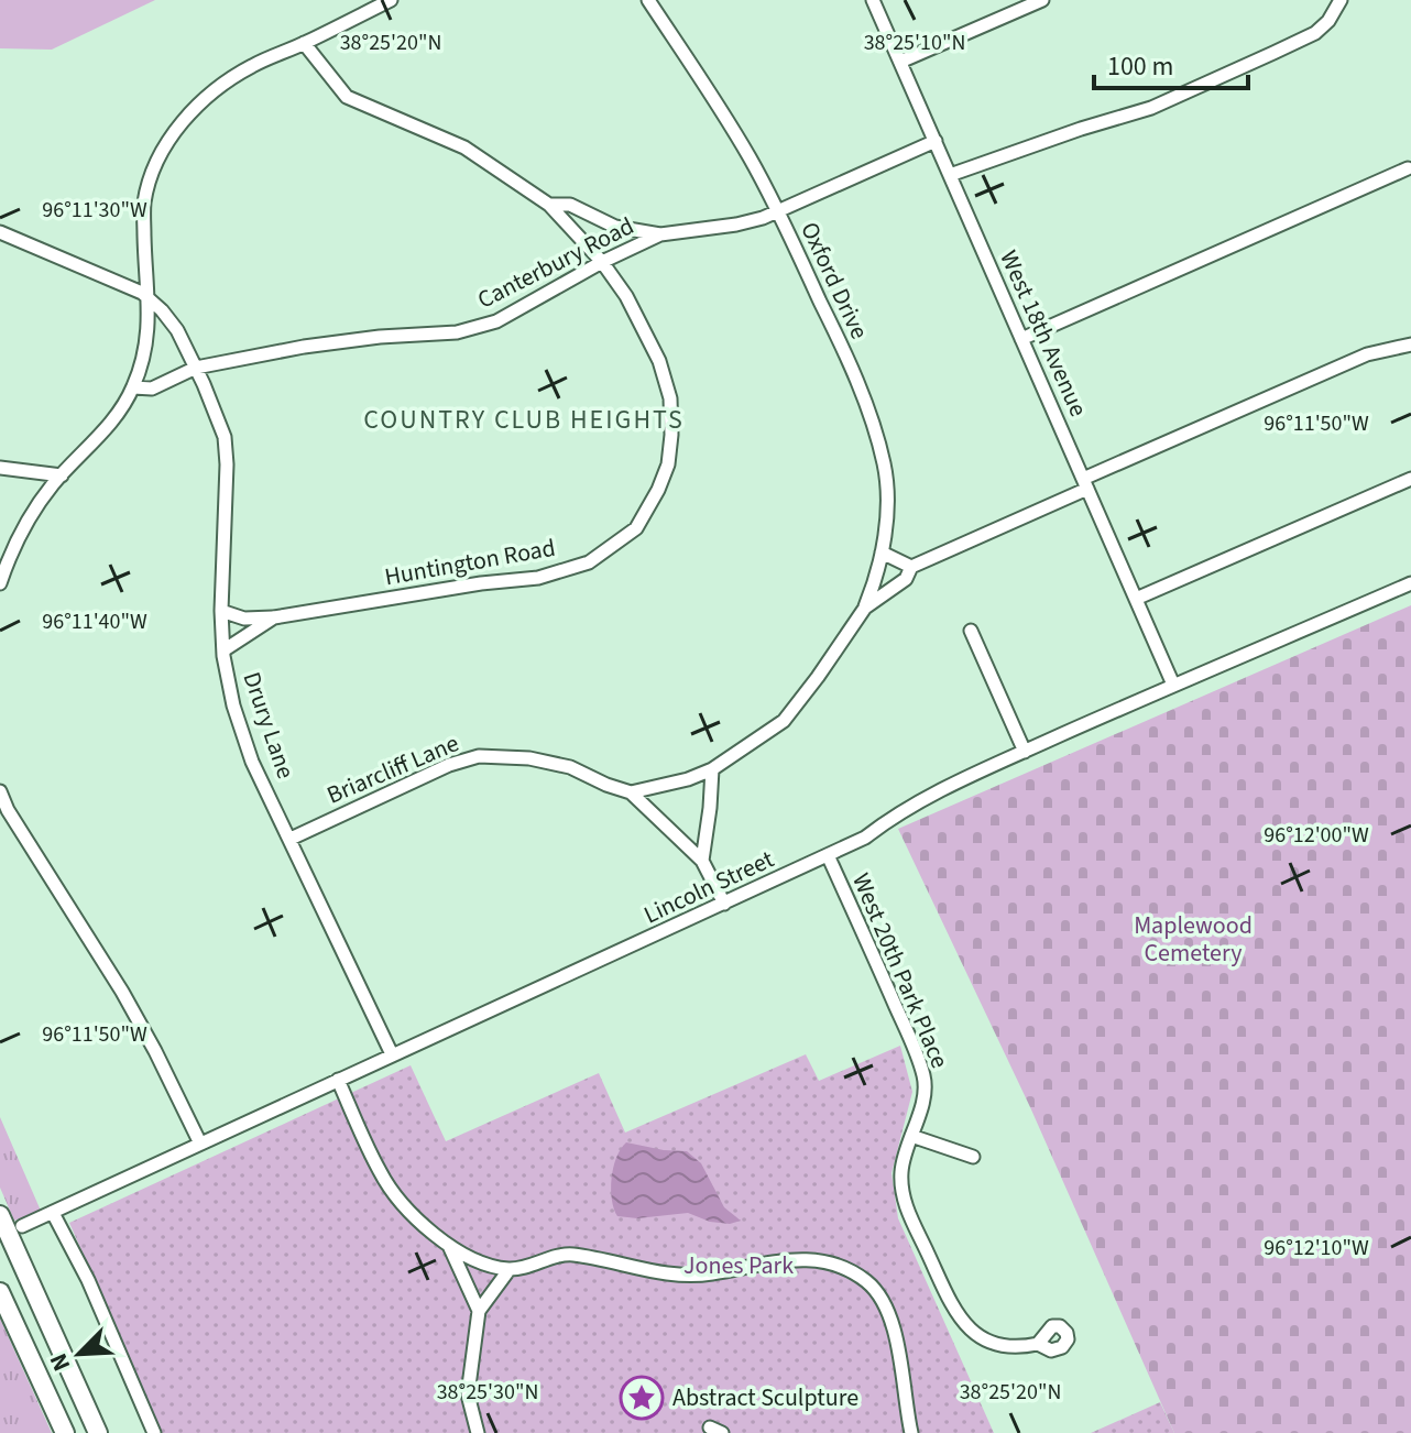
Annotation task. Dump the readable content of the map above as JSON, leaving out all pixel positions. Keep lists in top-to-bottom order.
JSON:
{
  "streets": {
    "street": [
      "Canterbury Road",
      "Oxford Drive",
      "West 18th Avenue",
      "Huntington Road",
      "Drury Lane",
      "Briarcliff Lane",
      "Lincoln Street",
      "West 20th Park Place"
    ]
  },
  "crossings": [
    ["Canterbury Road", "Oxford Drive"],
    ["Canterbury Road", "West 18th Avenue"],
    ["Canterbury Road", "Huntington Road"],
    ["Canterbury Road", "Drury Lane"],
    ["West 18th Avenue", "Lincoln Street"],
    ["Huntington Road", "Drury Lane"],
    ["Drury Lane", "Briarcliff Lane"],
    ["Drury Lane", "Lincoln Street"],
    ["Lincoln Street", "West 20th Park Place"]
  ],
  "districts": ["COUNTRY CLUB HEIGHTS"],
  "parks": ["Maplewood Cemetery", "Jones Park"],
  "places": {
    "place": ["Abstract Sculpture"]
  },
  "scale_bar": "100 m",
  "north": "bottom left",
  "coordinates": [
    "38°25'20\"N",
    "38°25'10\"N",
    "96°11'30\"W",
    "96°11'50\"W",
    "96°11'40\"W",
    "96°12'00\"W",
    "96°12'10\"W",
    "38°25'30\"N"
  ]
}
